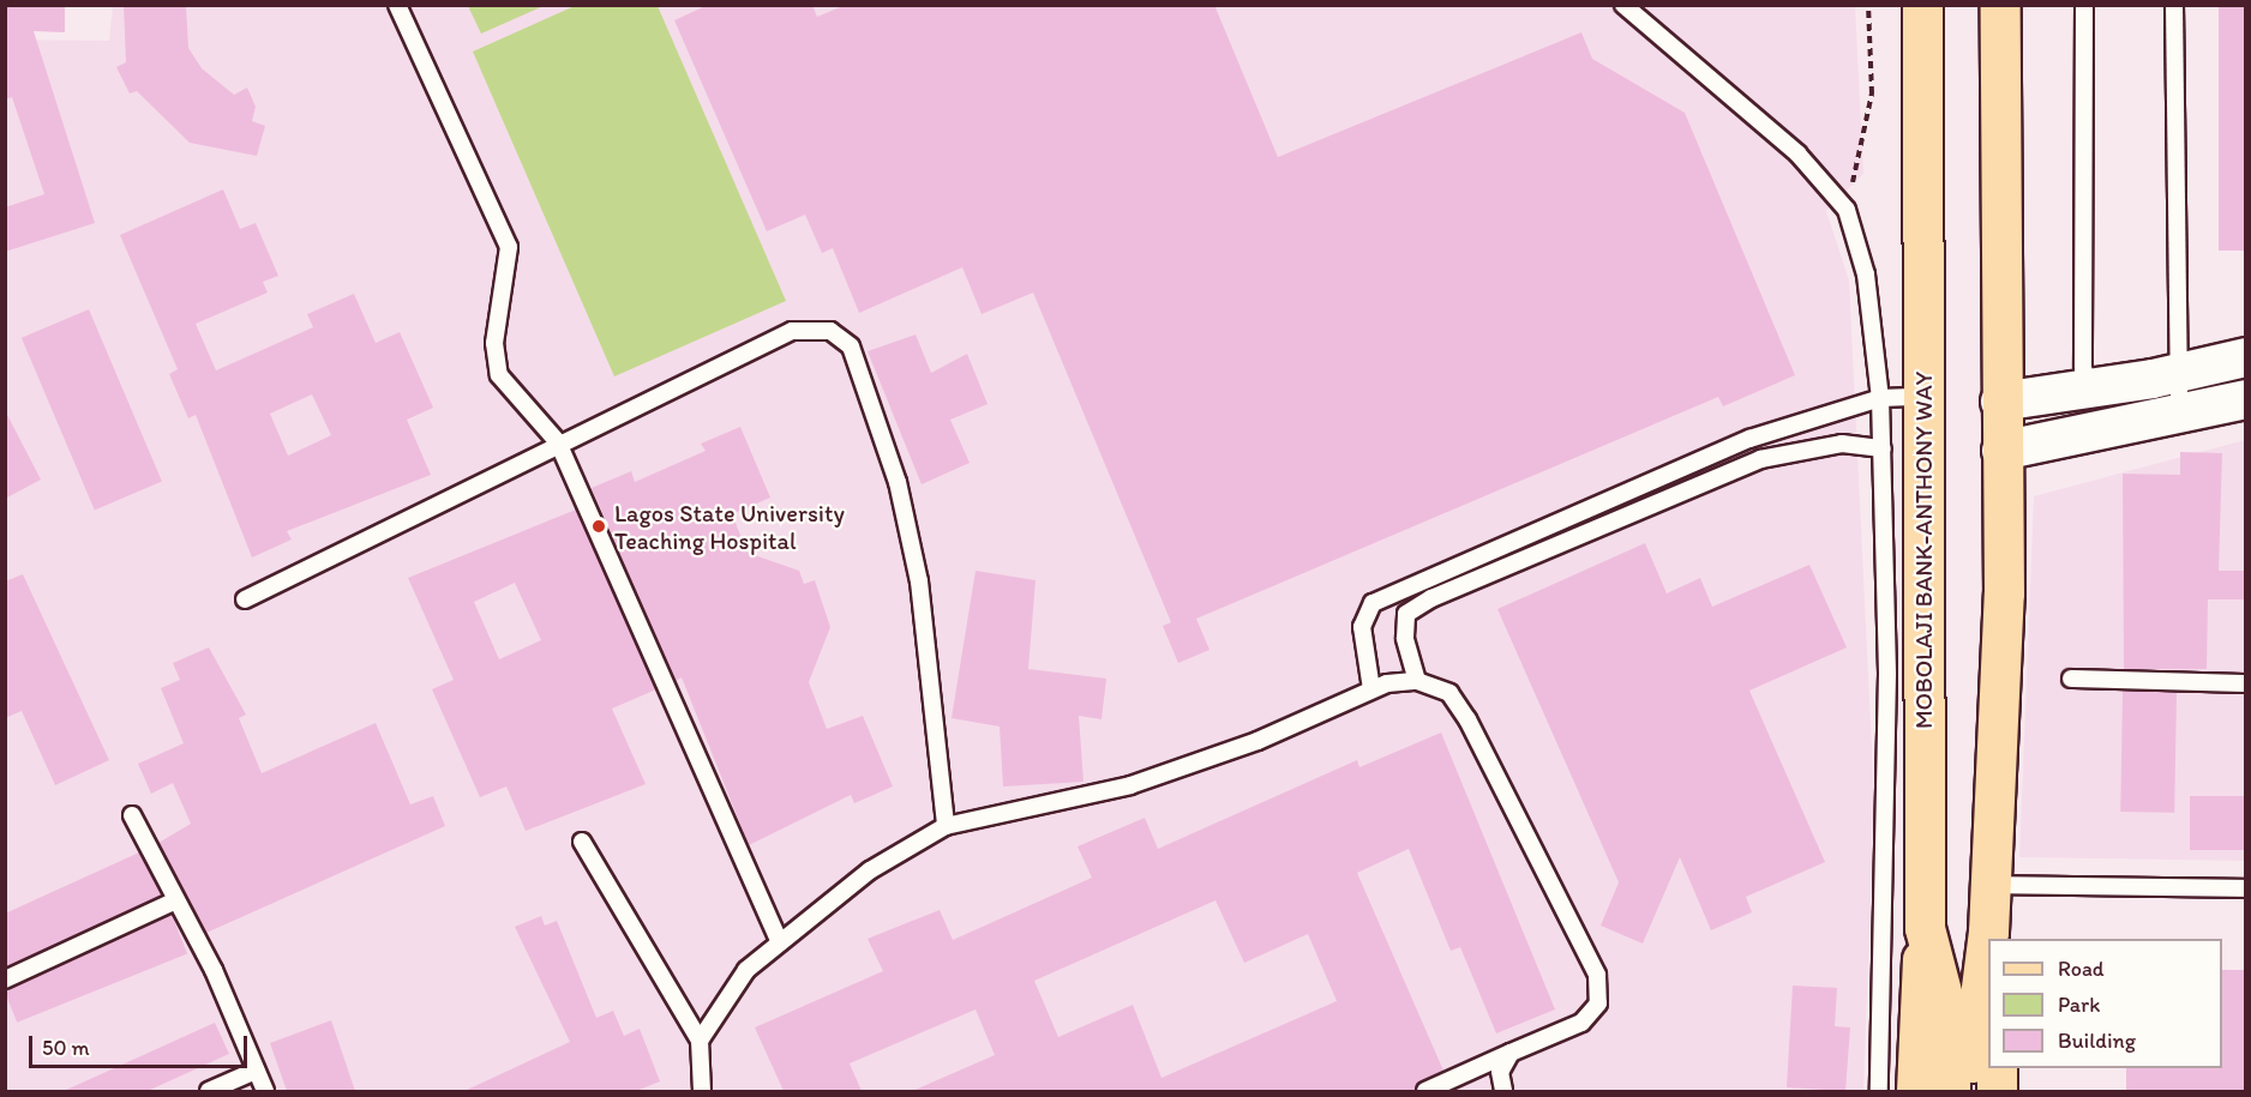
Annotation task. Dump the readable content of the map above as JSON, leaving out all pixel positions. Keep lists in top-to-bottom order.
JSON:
{
  "streets": {
    "main road": ["MOBOLAJI BANK-ANTHONY WAY"]
  },
  "places": ["Lagos State University Teaching Hospital"],
  "legend": ["Road", "Park", "Building"],
  "scale_bar": "50 m"
}
